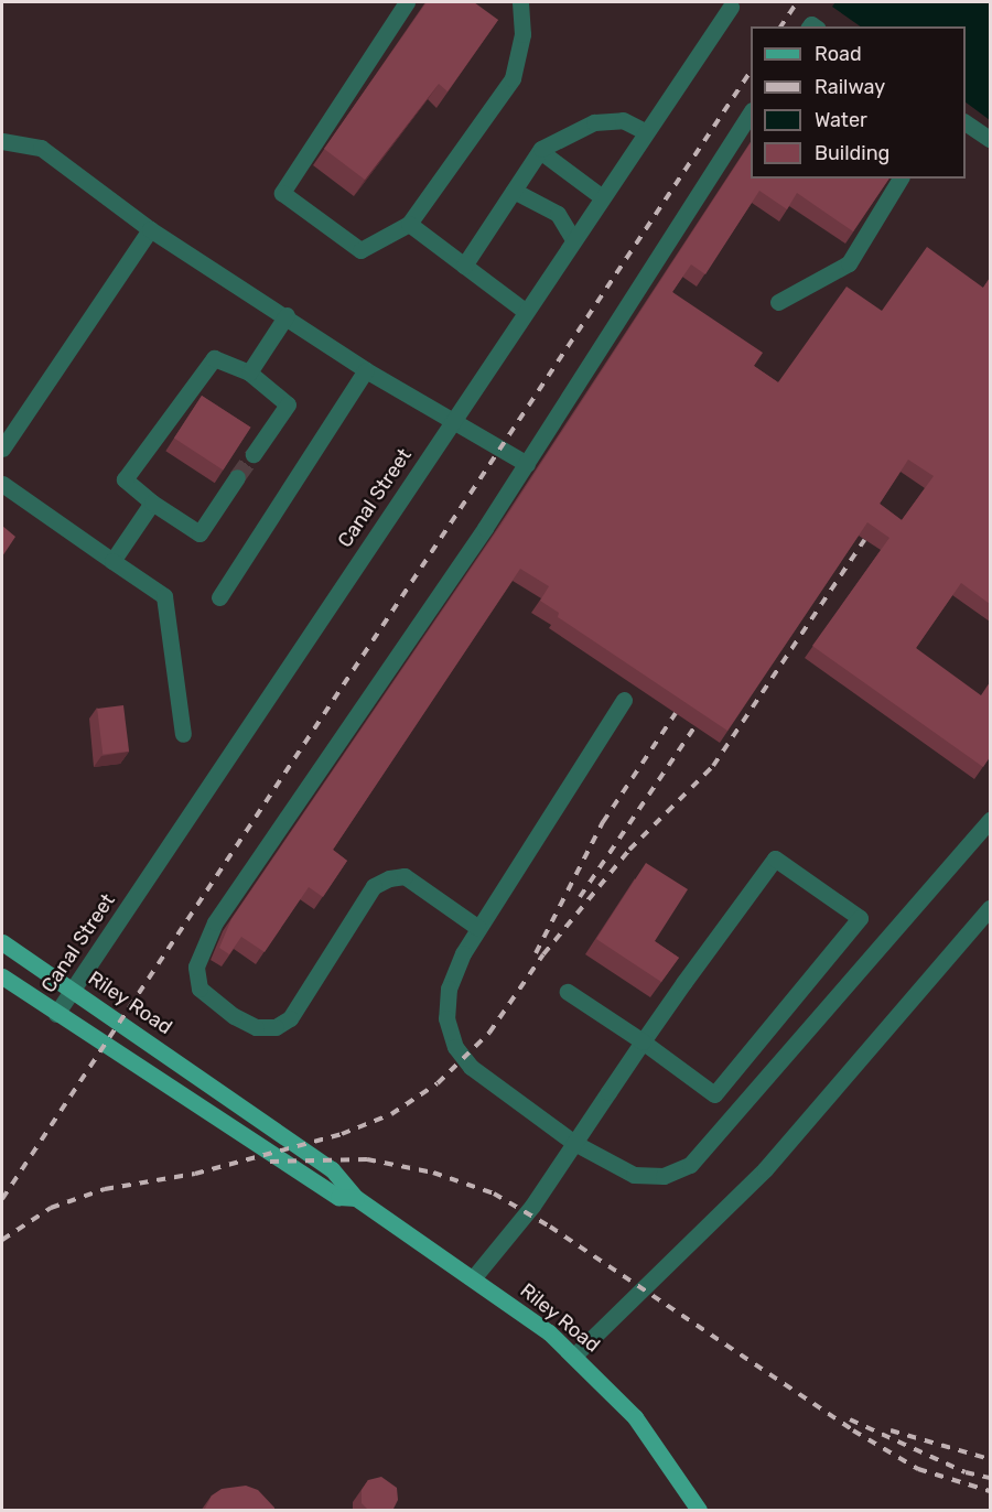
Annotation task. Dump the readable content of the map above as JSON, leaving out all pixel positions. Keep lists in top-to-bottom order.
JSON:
{
  "streets": {
    "main road": ["Riley Road"],
    "street": ["Canal Street"]
  },
  "crossings": [
    ["Canal Street", "Riley Road"]
  ],
  "legend": [
    "Road",
    "Railway",
    "Water",
    "Building"
  ]
}
